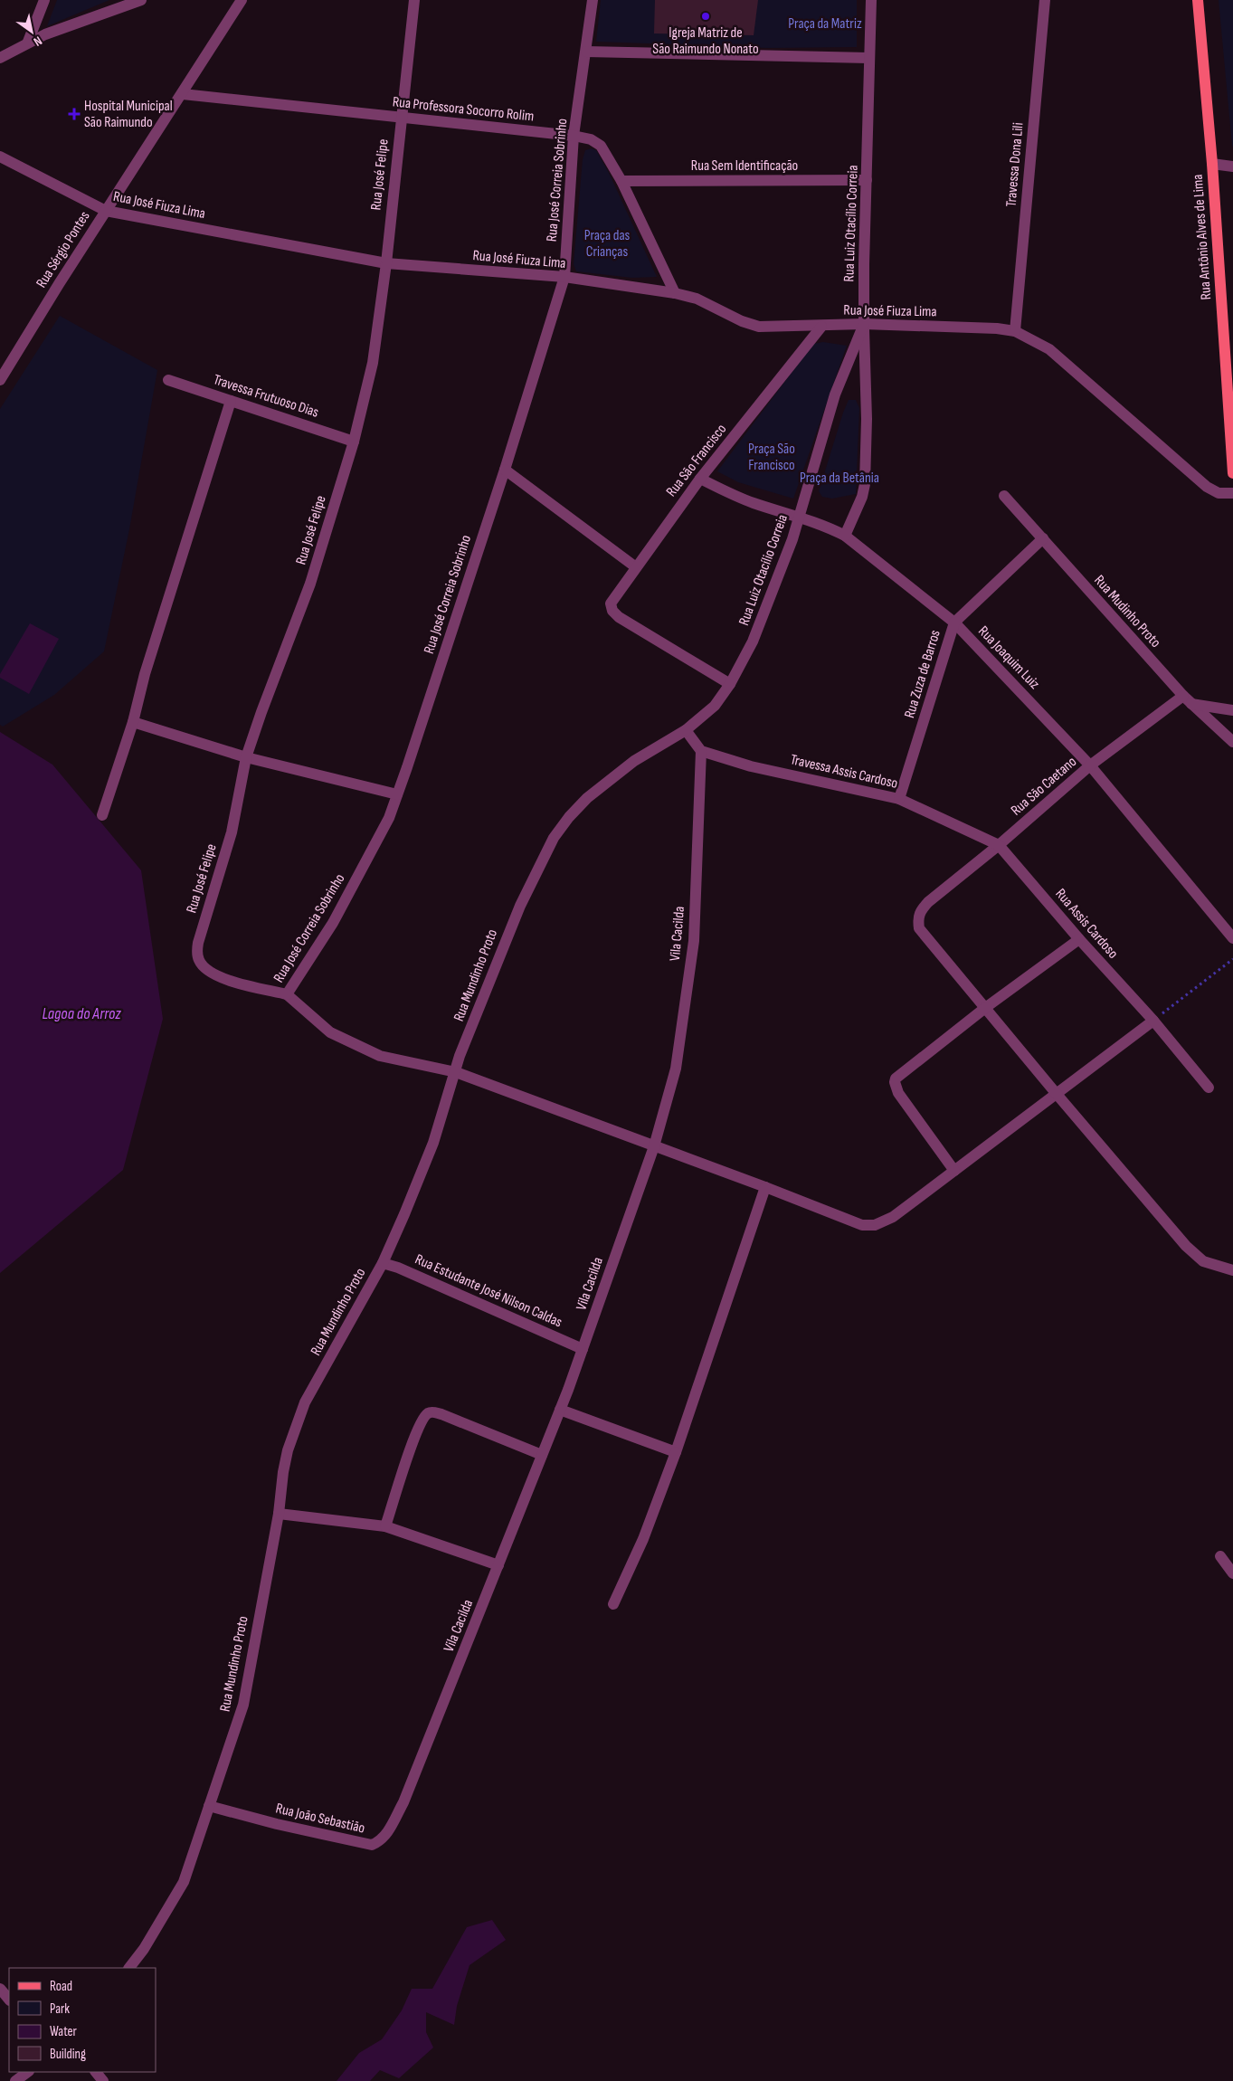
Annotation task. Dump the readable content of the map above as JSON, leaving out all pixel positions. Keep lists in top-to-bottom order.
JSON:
{
  "streets": {
    "main road": ["Rua Antônio Alves de Lima"],
    "street": [
      "Rua Professora Socorro Rolim",
      "Travessa Dona Lili",
      "Rua Sem Identificação",
      "Rua José Felipe",
      "Rua José Correia Sobrinho",
      "Rua José Fiuza Lima",
      "Rua Luiz Otacílio Correia",
      "Rua Sérgio Pontes",
      "Travessa Frutuoso Dias",
      "Rua São Francisco",
      "Rua Mudinho Proto",
      "Rua Joaquim Luiz",
      "Rua Zuza de Barros",
      "Travessa Assis Cardoso",
      "Rua São Caetano",
      "Rua Assis Cardoso",
      "Vila Cacilda",
      "Rua Mundinho Proto",
      "Rua Estudante José Nilson Caldas",
      "Rua João Sebastião"
    ]
  },
  "crossings": [
    ["Rua Professora Socorro Rolim", "Rua Sem Identificação"],
    ["Rua Professora Socorro Rolim", "Rua José Felipe"],
    ["Rua Professora Socorro Rolim", "Rua José Correia Sobrinho"],
    ["Rua Professora Socorro Rolim", "Rua José Fiuza Lima"],
    ["Rua Professora Socorro Rolim", "Rua Sérgio Pontes"],
    ["Travessa Dona Lili", "Rua José Fiuza Lima"],
    ["Rua Sem Identificação", "Rua Luiz Otacílio Correia"],
    ["Rua José Felipe", "Rua José Correia Sobrinho"],
    ["Rua José Felipe", "Rua José Fiuza Lima"],
    ["Rua José Felipe", "Travessa Frutuoso Dias"],
    ["Rua José Correia Sobrinho", "Rua José Fiuza Lima"],
    ["Rua José Correia Sobrinho", "Rua Assis Cardoso"],
    ["Rua José Correia Sobrinho", "Vila Cacilda"],
    ["Rua José Correia Sobrinho", "Rua Mundinho Proto"],
    ["Rua José Fiuza Lima", "Rua Luiz Otacílio Correia"],
    ["Rua José Fiuza Lima", "Rua Sérgio Pontes"],
    ["Rua José Fiuza Lima", "Rua São Francisco"],
    ["Rua Luiz Otacílio Correia", "Rua São Francisco"],
    ["Rua Luiz Otacílio Correia", "Rua Joaquim Luiz"],
    ["Rua Luiz Otacílio Correia", "Rua Mundinho Proto"],
    ["Rua São Francisco", "Rua Joaquim Luiz"],
    ["Rua Mudinho Proto", "Rua Zuza de Barros"],
    ["Rua Mudinho Proto", "Rua São Caetano"],
    ["Rua Joaquim Luiz", "Rua Zuza de Barros"],
    ["Rua Joaquim Luiz", "Rua São Caetano"],
    ["Rua Zuza de Barros", "Travessa Assis Cardoso"],
    ["Travessa Assis Cardoso", "Rua São Caetano"],
    ["Travessa Assis Cardoso", "Rua Assis Cardoso"],
    ["Travessa Assis Cardoso", "Vila Cacilda"],
    ["Rua São Caetano", "Rua Assis Cardoso"],
    ["Vila Cacilda", "Rua Estudante José Nilson Caldas"],
    ["Vila Cacilda", "Rua João Sebastião"],
    ["Rua Mundinho Proto", "Rua Estudante José Nilson Caldas"],
    ["Rua Mundinho Proto", "Rua João Sebastião"]
  ],
  "water": ["Lagoa do Arroz"],
  "parks": [
    "Praça da Matriz",
    "Praça das Crianças",
    "Praça São Francisco",
    "Praça da Betânia"
  ],
  "places": {
    "other": ["Igreja Matriz de São Raimundo Nonato"],
    "health": ["Hospital Municipal São Raimundo"]
  },
  "legend": [
    "Road",
    "Park",
    "Water",
    "Building"
  ],
  "north": "bottom right"
}
